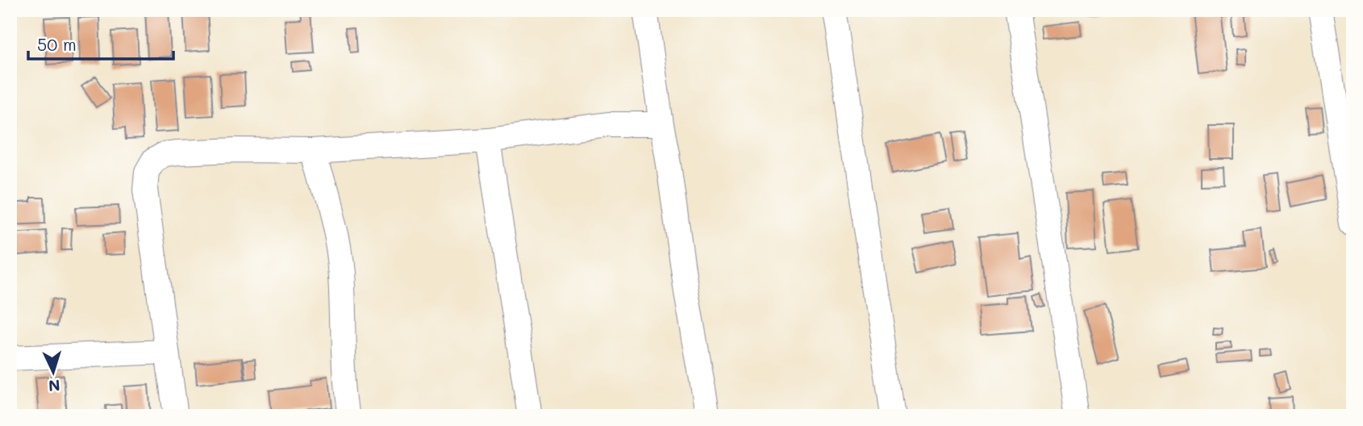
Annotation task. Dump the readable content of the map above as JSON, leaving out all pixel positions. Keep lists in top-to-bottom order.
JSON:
{
  "scale_bar": "50 m",
  "north": "bottom"
}
